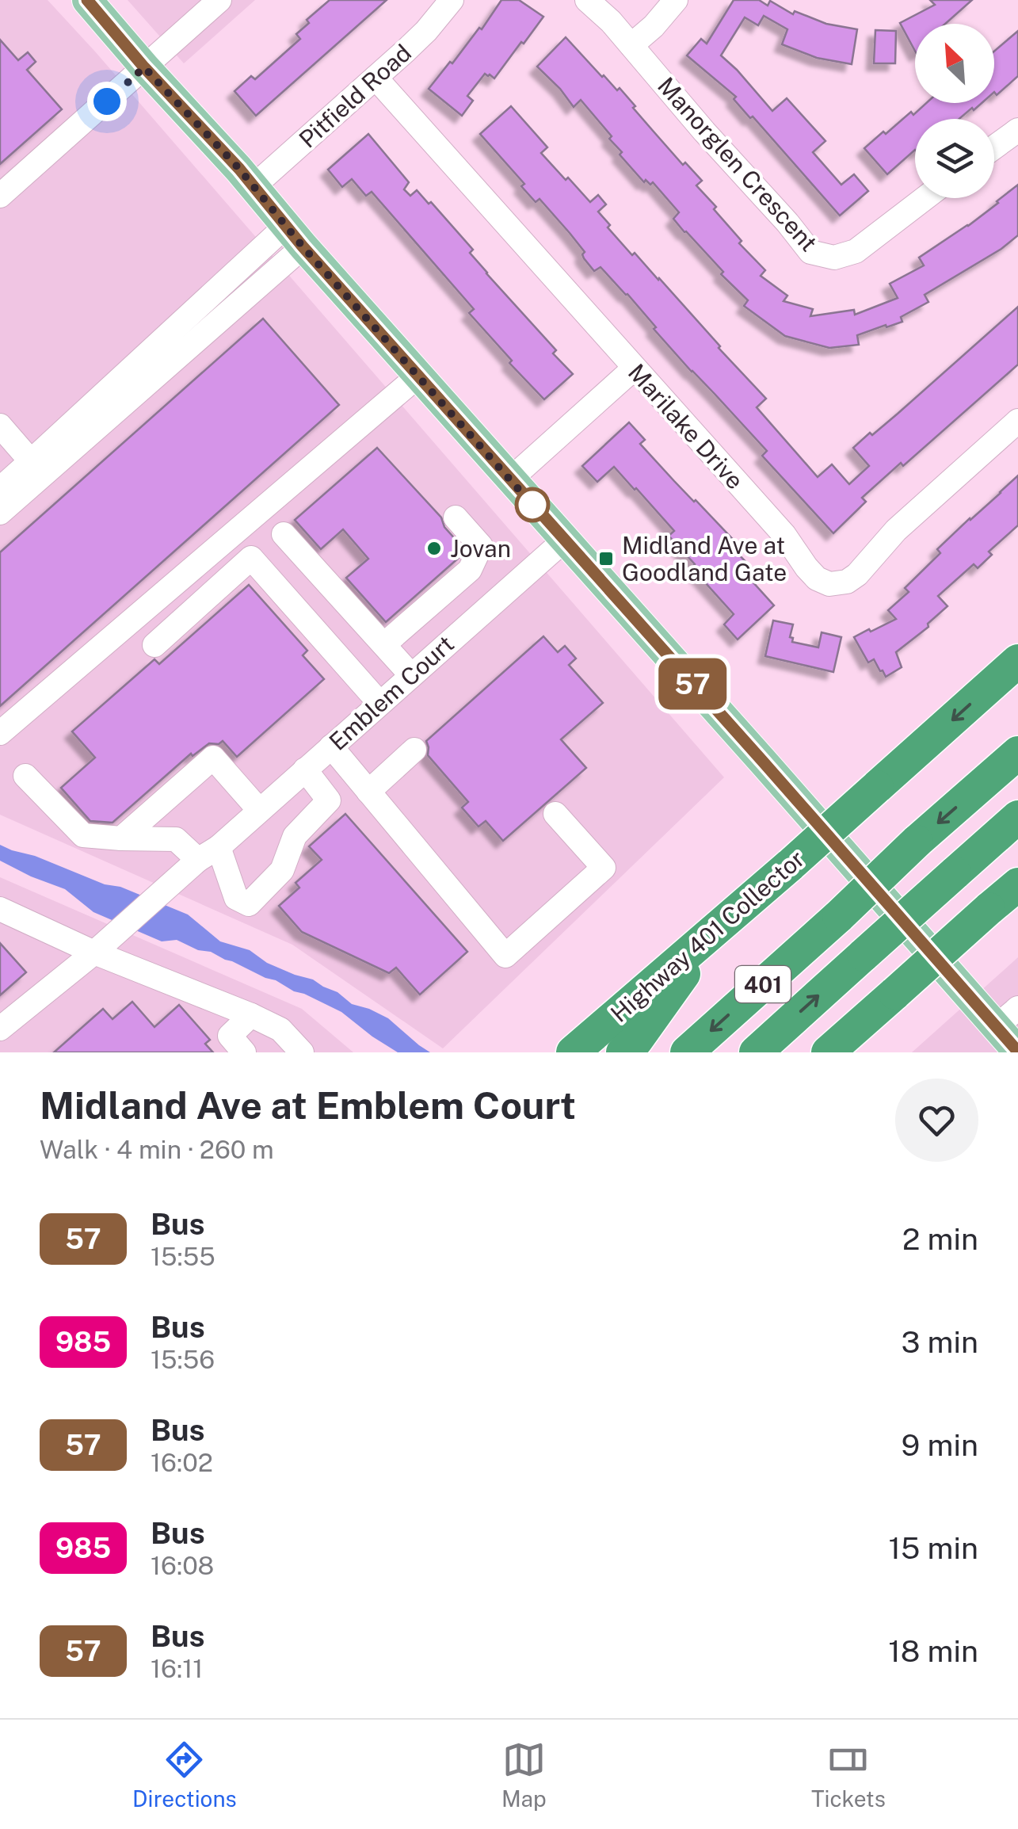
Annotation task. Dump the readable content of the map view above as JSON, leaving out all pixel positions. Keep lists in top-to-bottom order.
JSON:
{
  "streets": {
    "highway": ["Highway 401 Collector", "401"],
    "street": [
      "Pitfield Road",
      "Manorglen Crescent",
      "Marilake Drive",
      "Emblem Court"
    ]
  },
  "crossings": [
    ["Pitfield Road", "Marilake Drive"]
  ],
  "places": {
    "other": ["Jovan"],
    "transit": ["Midland Ave at Goodland Gate"]
  },
  "lines": ["bus line 57"],
  "north": "top left",
  "page": {
    "on_map": "57",
    "heading": ["Midland Ave at Emblem Court", "Walk · 4 min · 260 m"],
    "list": [
      {
        "mark": "57",
        "name": "Bus",
        "note": "15:55",
        "value": "2 min"
      },
      {
        "mark": "985",
        "name": "Bus",
        "note": "15:56",
        "value": "3 min"
      },
      {
        "mark": "57",
        "name": "Bus",
        "note": "16:02",
        "value": "9 min"
      },
      {
        "mark": "985",
        "name": "Bus",
        "note": "16:08",
        "value": "15 min"
      },
      {
        "mark": "57",
        "name": "Bus",
        "note": "16:11",
        "value": "18 min"
      }
    ],
    "tabs": ["Directions", "Map", "Tickets"]
  }
}
